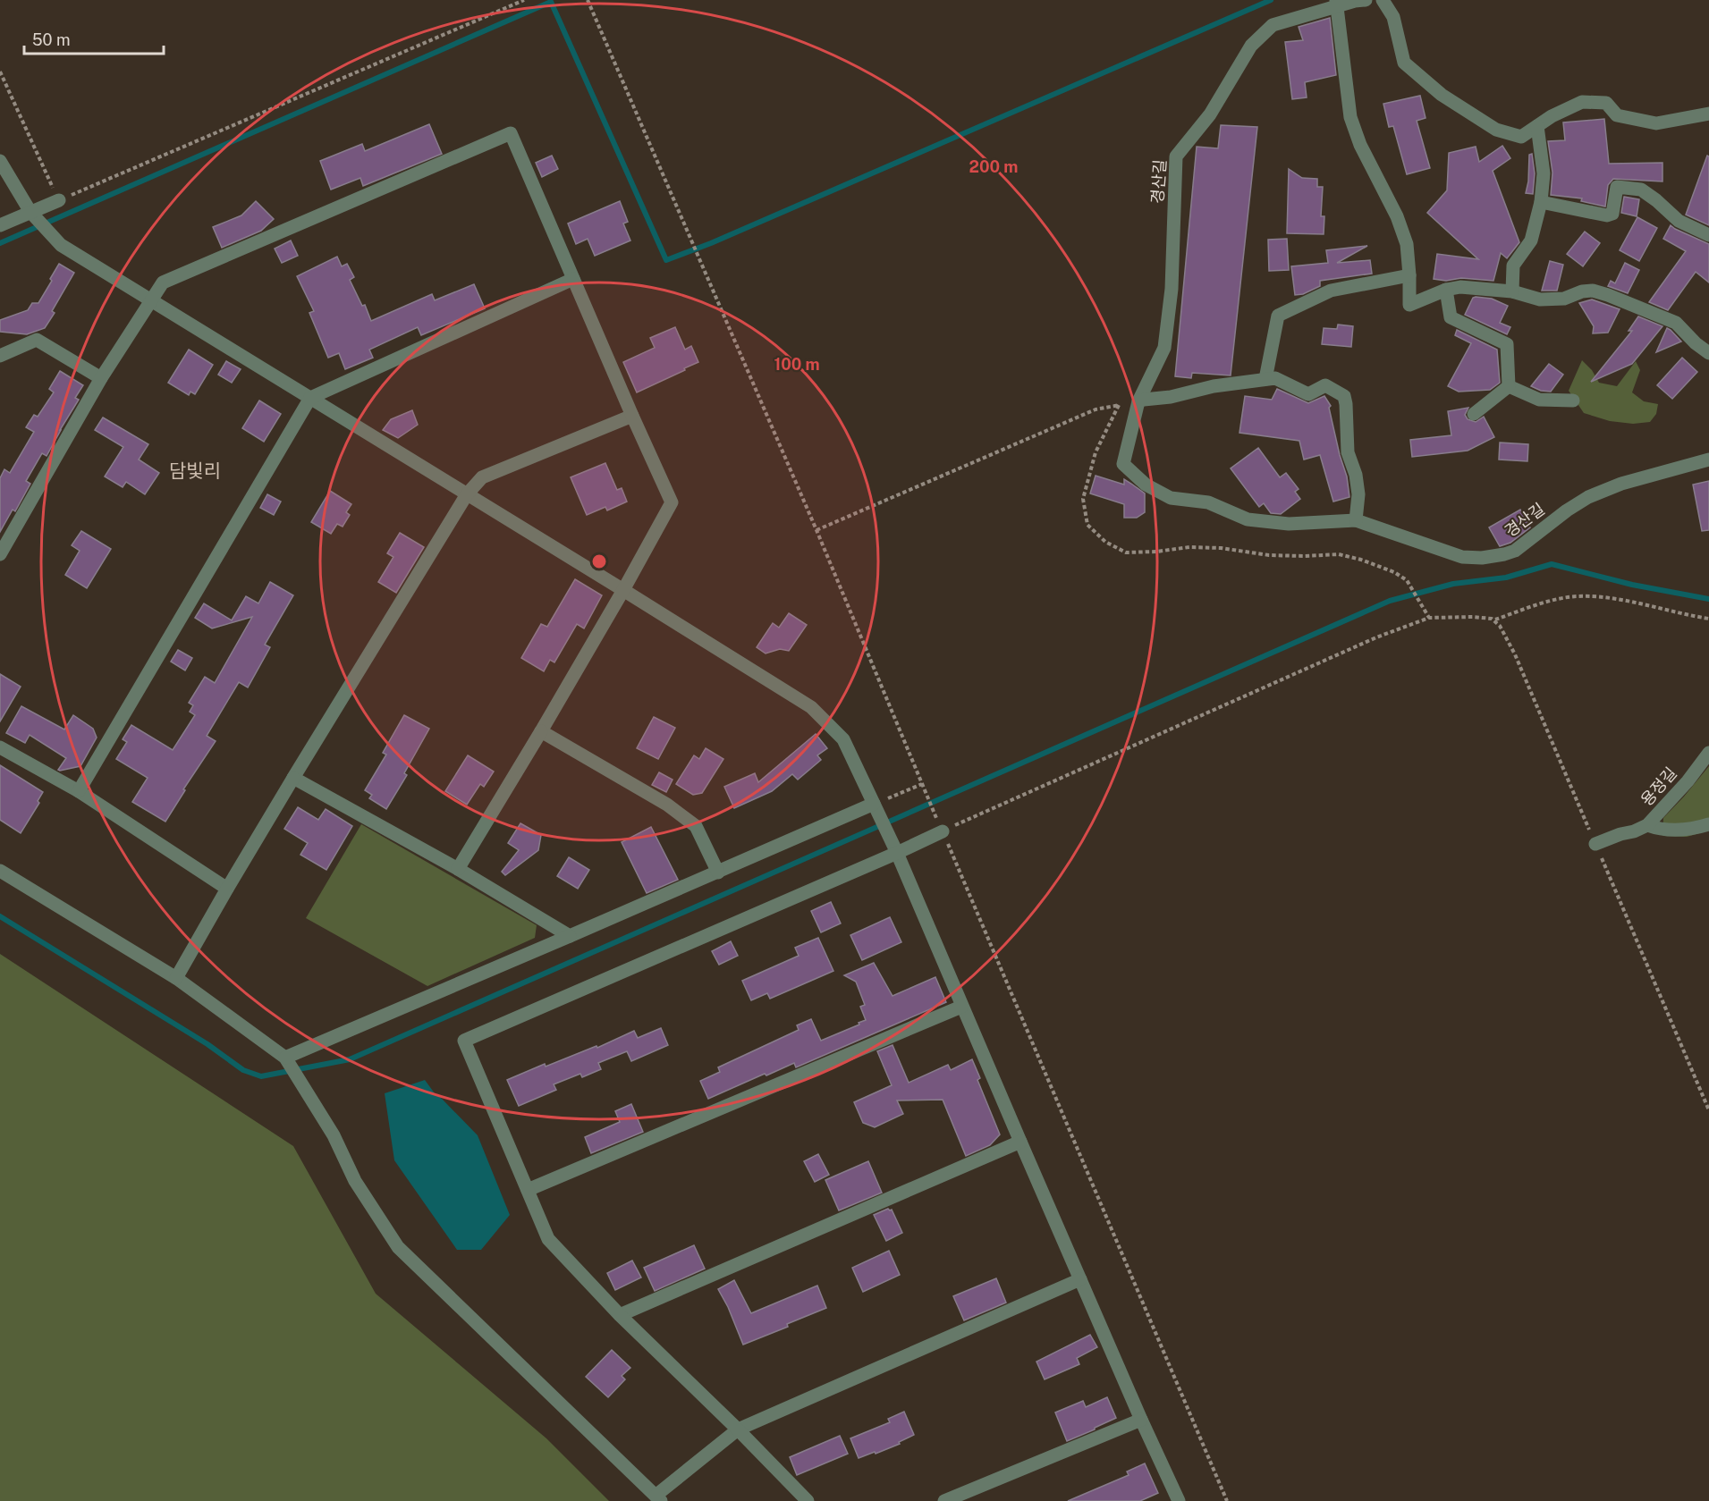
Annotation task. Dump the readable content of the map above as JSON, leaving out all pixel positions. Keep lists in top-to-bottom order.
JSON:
{
  "streets": {
    "street": ["경산길", "용정길"]
  },
  "districts": ["담빛리"],
  "scale_bar": "50 m",
  "rings": ["200 m", "100 m"]
}
